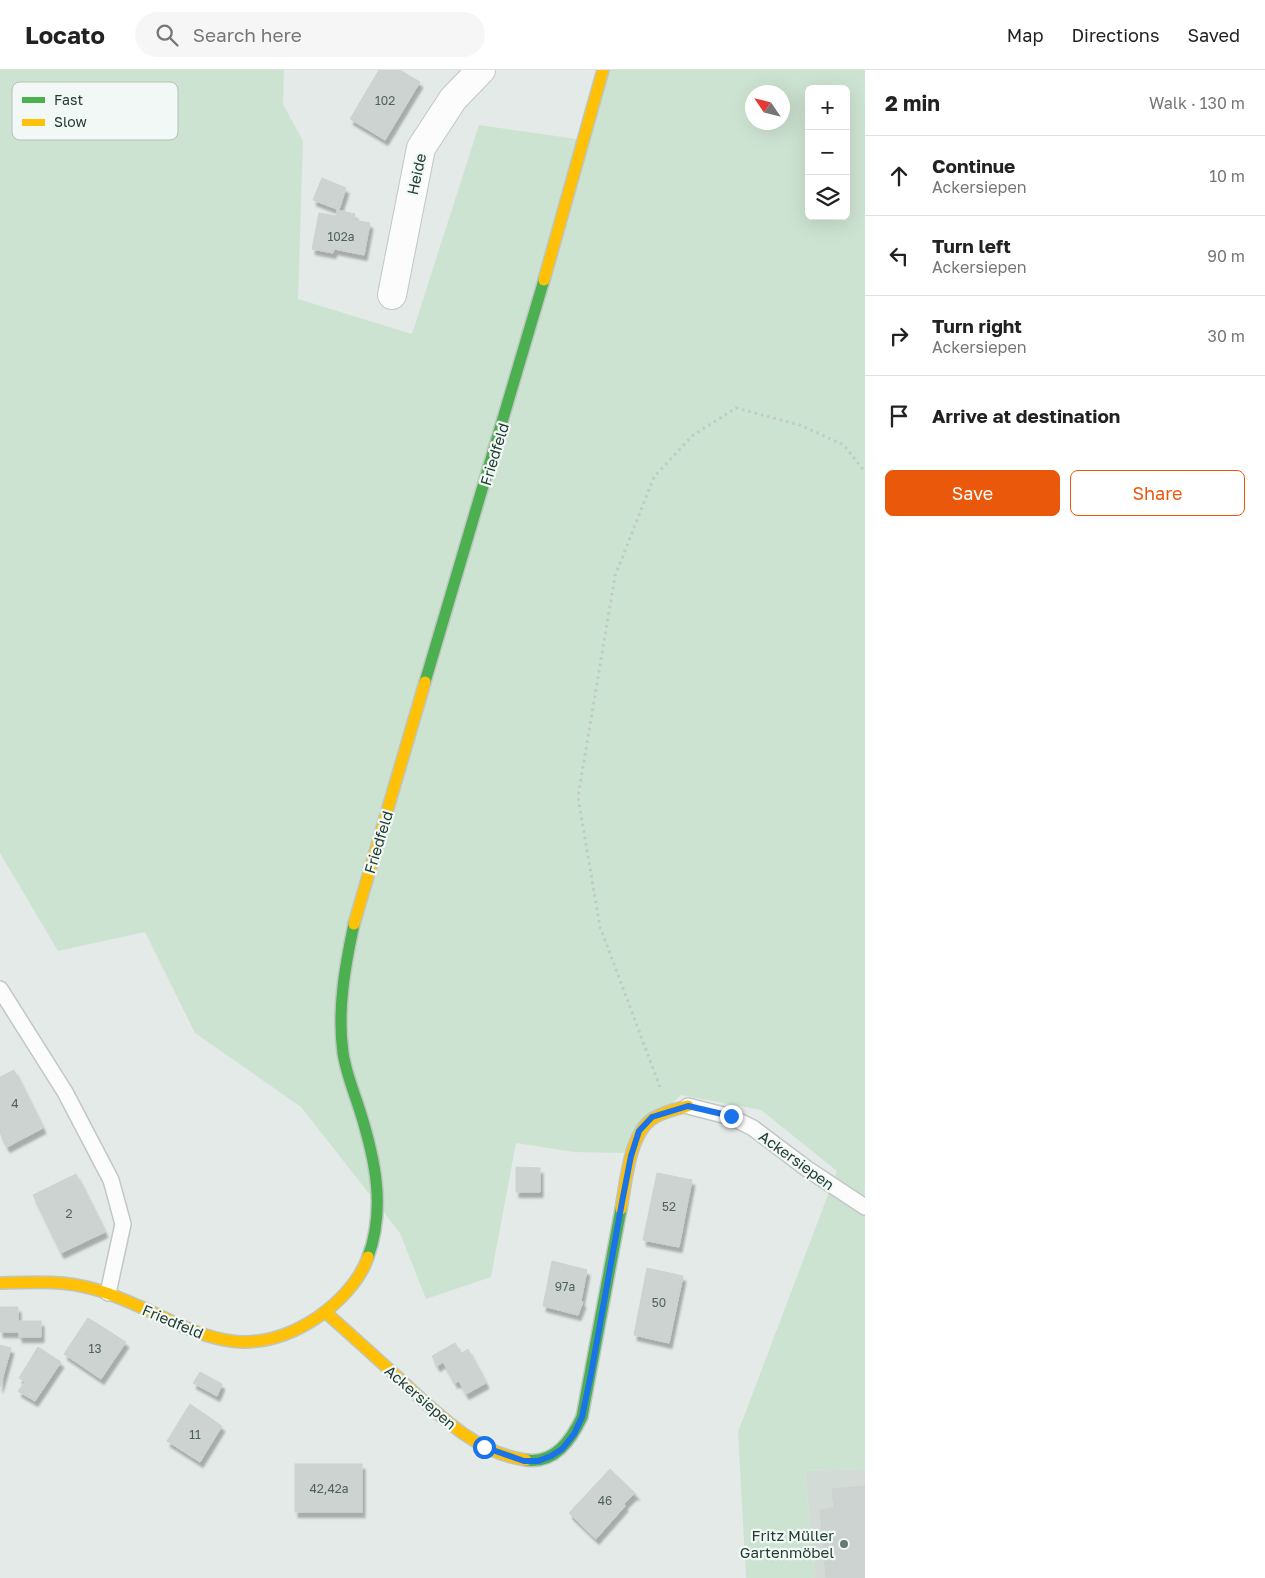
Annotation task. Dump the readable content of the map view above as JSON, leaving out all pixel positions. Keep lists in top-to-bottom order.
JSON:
{
  "streets": {
    "street": ["Heide", "Friedfeld", "Ackersiepen"]
  },
  "crossings": [
    ["Friedfeld", "Ackersiepen"]
  ],
  "places": ["Fritz Müller Gartenmöbel"],
  "house_numbers": [
    "102",
    "102a",
    "4",
    "52",
    "2",
    "97a",
    "50",
    "13",
    "11",
    "42,42a",
    "46"
  ],
  "legend": ["Fast", "Slow"],
  "north": "top left",
  "page": {
    "header": "Locato",
    "search": "Search here",
    "nav": ["Map", "Directions", "Saved"],
    "heading": ["2 min", "Walk · 130 m"],
    "map_buttons": ["+", "−"],
    "list": [
      ["Continue", "Ackersiepen", "10 m"],
      ["Turn left", "Ackersiepen", "90 m"],
      ["Turn right", "Ackersiepen", "30 m"],
      "Arrive at destination"
    ],
    "buttons": ["Save", "Share"]
  }
}
